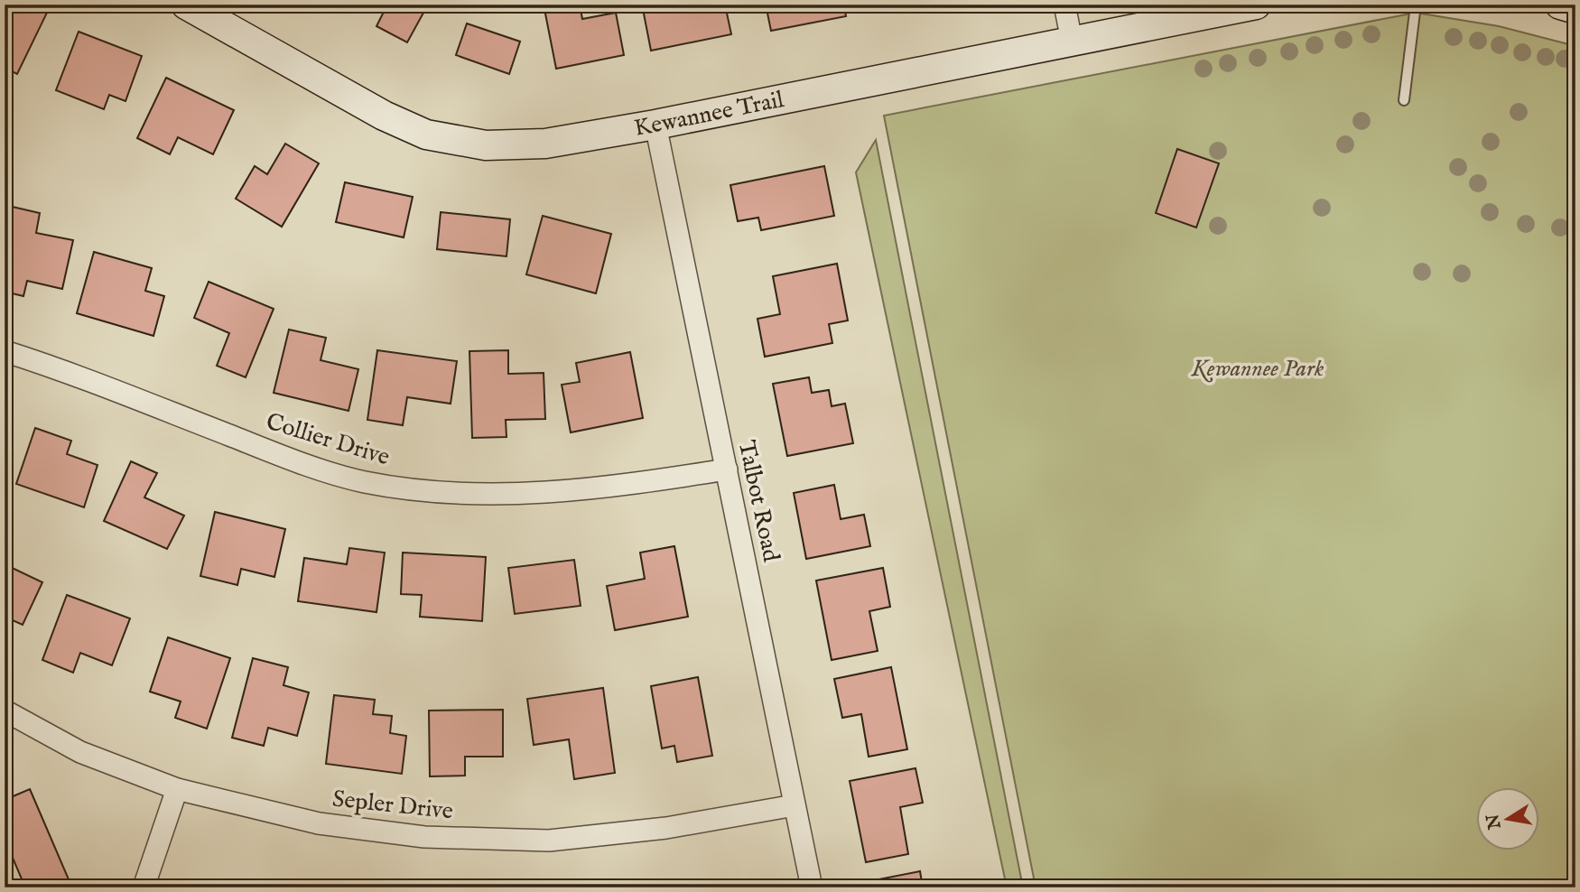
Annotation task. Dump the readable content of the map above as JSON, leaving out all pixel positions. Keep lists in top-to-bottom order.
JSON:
{
  "streets": {
    "street": [
      "Kewannee Trail",
      "Collier Drive",
      "Talbot Road",
      "Sepler Drive"
    ]
  },
  "crossings": [
    ["Kewannee Trail", "Talbot Road"],
    ["Collier Drive", "Talbot Road"],
    ["Talbot Road", "Sepler Drive"]
  ],
  "parks": ["Kewannee Park"],
  "north": "left"
}
